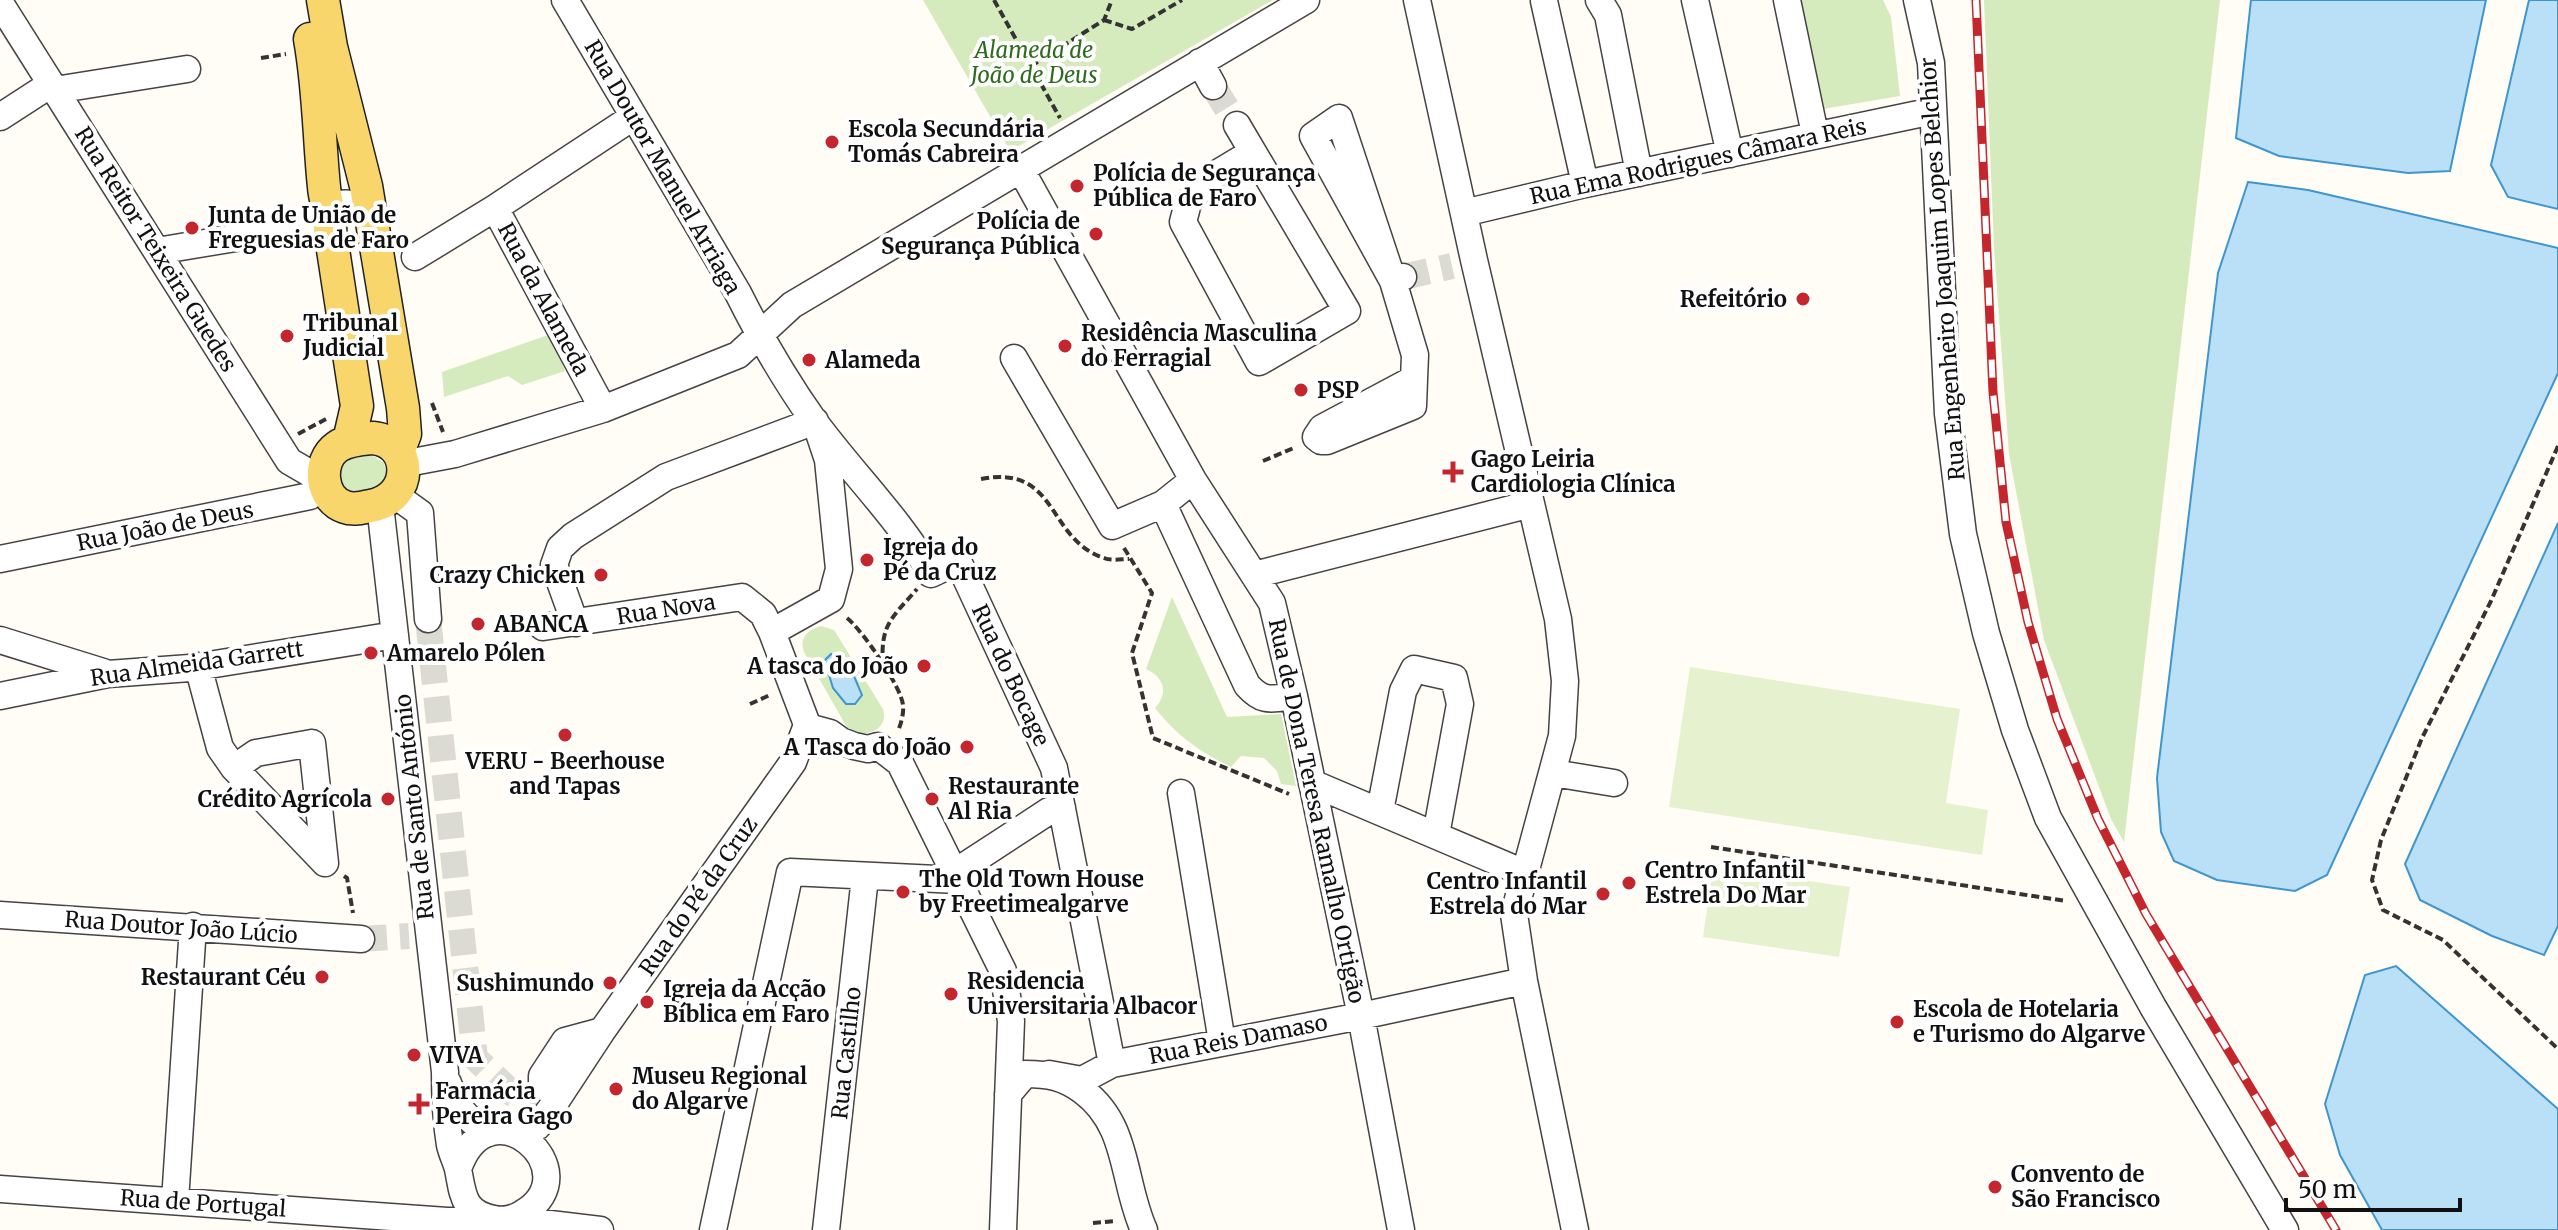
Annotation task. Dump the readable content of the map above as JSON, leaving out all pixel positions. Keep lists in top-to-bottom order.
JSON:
{
  "streets": {
    "street": [
      "Rua Ema Rodrigues Câmara Reis",
      "Rua Doutor Manuel Arriaga",
      "Rua Reitor Teixeira Guedes",
      "Rua Engenheiro Joaquim Lopes Belchior",
      "Rua da Alameda",
      "Rua João de Deus",
      "Rua Nova",
      "Rua Almeida Garrett",
      "Rua do Bocage",
      "Rua de Santo António",
      "Rua de Dona Teresa Ramalho Ortigão",
      "Rua do Pé da Cruz",
      "Rua Doutor João Lúcio",
      "Rua Reis Damaso",
      "Rua Castilho",
      "Rua de Portugal"
    ]
  },
  "crossings": [
    ["Rua Ema Rodrigues Câmara Reis", "Rua Engenheiro Joaquim Lopes Belchior"],
    ["Rua Doutor Manuel Arriaga", "Rua da Alameda"],
    ["Rua Reitor Teixeira Guedes", "Rua João de Deus"],
    ["Rua Reitor Teixeira Guedes", "Rua de Santo António"],
    ["Rua João de Deus", "Rua de Santo António"],
    ["Rua Almeida Garrett", "Rua de Santo António"],
    ["Rua do Bocage", "Rua Reis Damaso"],
    ["Rua de Dona Teresa Ramalho Ortigão", "Rua Reis Damaso"],
    ["Rua do Pé da Cruz", "Rua de Portugal"]
  ],
  "parks": ["Alameda de João de Deus"],
  "places": {
    "other": [
      "Escola Secundária Tomás Cabreira",
      "Polícia de Segurança Pública de Faro",
      "Junta de União de Freguesias de Faro",
      "Polícia de Segurança Pública",
      "Refeitório",
      "Tribunal Judicial",
      "Residência Masculina do Ferragial",
      "Alameda",
      "PSP",
      "Igreja do Pé da Cruz",
      "Crazy Chicken",
      "ABANCA",
      "Amarelo Pólen",
      "A tasca do João",
      "VERU - Beerhouse and Tapas",
      "A Tasca do João",
      "Crédito Agrícola",
      "Restaurante Al Ria",
      "Centro Infantil Estrela Do Mar",
      "The Old Town House by Freetimealgarve",
      "Centro Infantil Estrela do Mar",
      "Restaurant Céu",
      "Sushimundo",
      "Residencia Universitaria Albacor",
      "Igreja da Acção Bíblica em Faro",
      "Escola de Hotelaria e Turismo do Algarve",
      "VIVA",
      "Museu Regional do Algarve",
      "Convento de São Francisco"
    ],
    "health": ["Gago Leiria Cardiologia Clínica", "Farmácia Pereira Gago"]
  },
  "scale_bar": "50 m"
}
